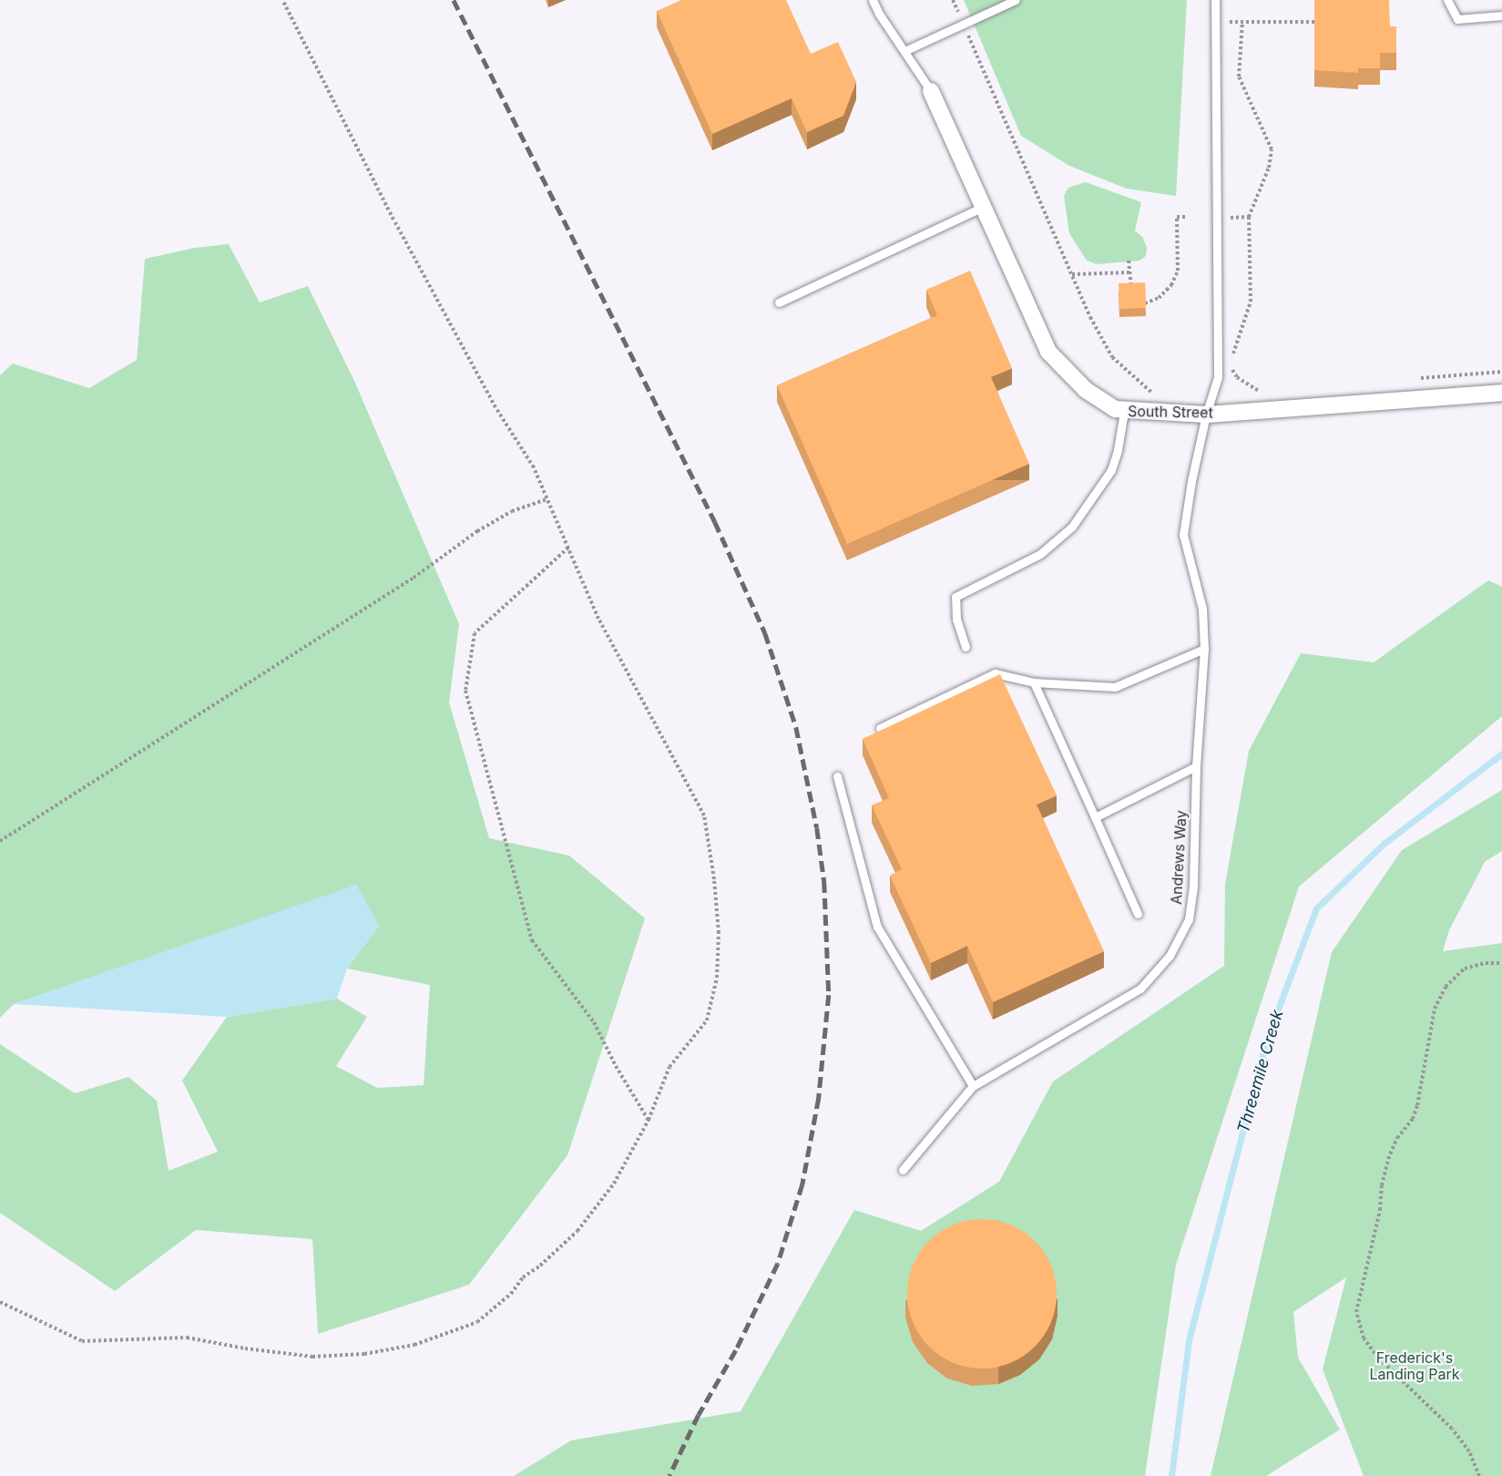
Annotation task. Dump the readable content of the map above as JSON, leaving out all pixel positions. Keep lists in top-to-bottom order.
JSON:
{
  "streets": {
    "street": ["South Street"],
    "lane": ["Andrews Way"]
  },
  "crossings": [
    ["South Street", "Andrews Way"]
  ],
  "water": ["Threemile Creek"],
  "parks": ["Frederick's Landing Park"]
}
